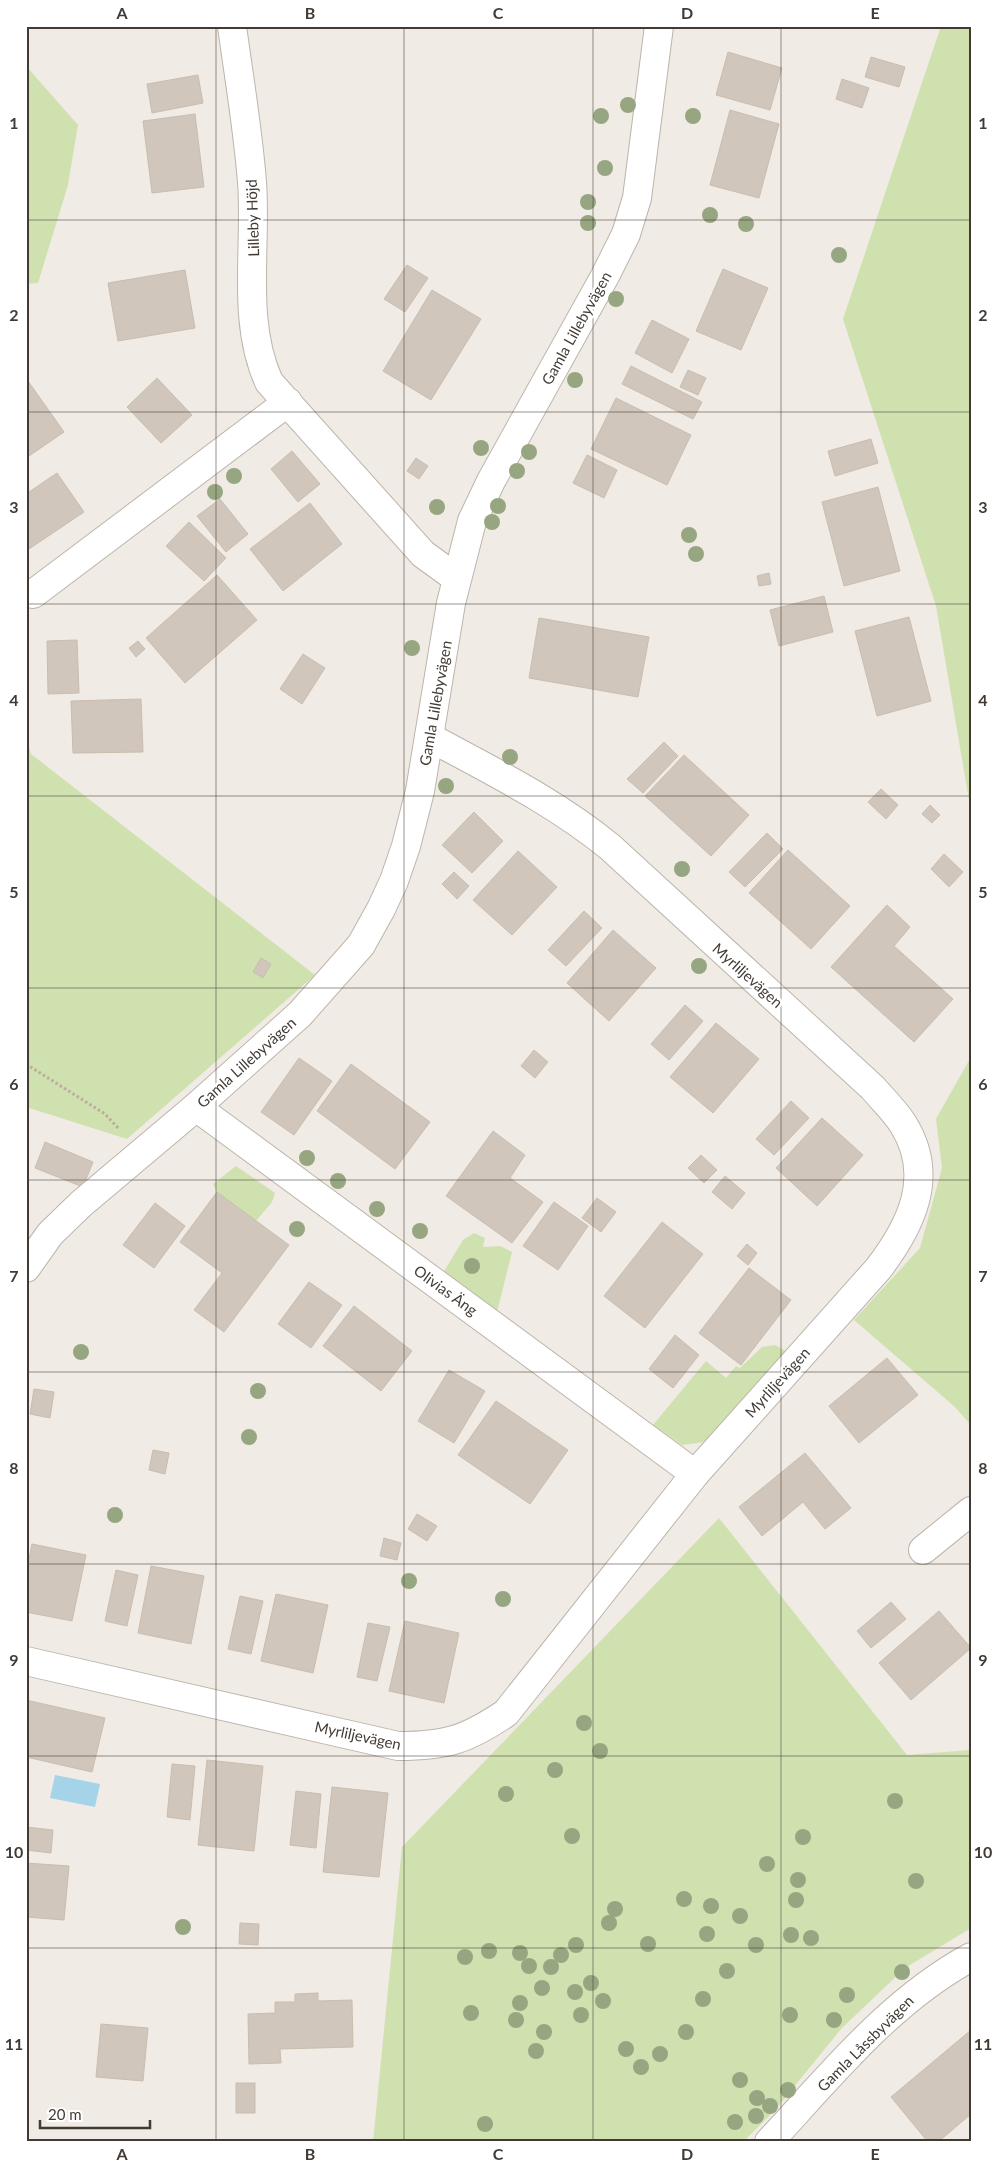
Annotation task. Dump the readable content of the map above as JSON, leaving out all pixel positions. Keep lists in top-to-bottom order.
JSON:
{
  "streets": {
    "street": [
      "Lilleby Höjd",
      "Gamla Lillebyvägen",
      "Myrliljevägen",
      "Olivias Äng",
      "Gamla Låssbyvägen"
    ]
  },
  "crossings": [
    ["Lilleby Höjd", "Gamla Lillebyvägen"],
    ["Gamla Lillebyvägen", "Myrliljevägen"],
    ["Gamla Lillebyvägen", "Olivias Äng"],
    ["Myrliljevägen", "Olivias Äng"]
  ],
  "scale_bar": "20 m",
  "grid": {
    "columns": [
      "A",
      "B",
      "C",
      "D",
      "E"
    ],
    "rows": [
      "1",
      "2",
      "3",
      "4",
      "5",
      "6",
      "7",
      "8",
      "9",
      "10",
      "11"
    ]
  }
}
